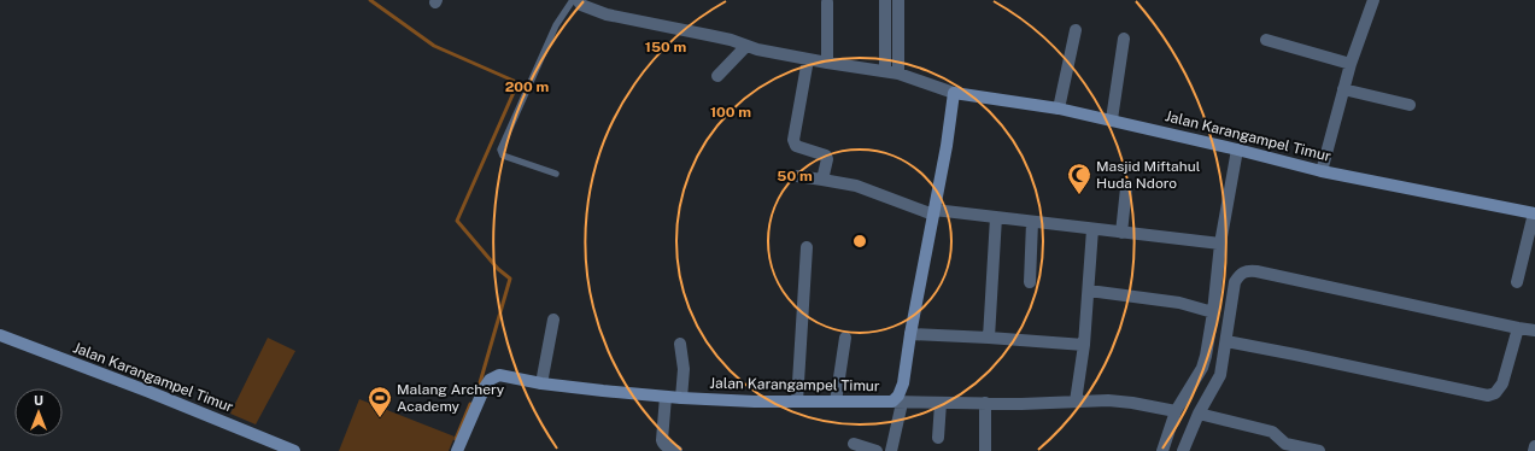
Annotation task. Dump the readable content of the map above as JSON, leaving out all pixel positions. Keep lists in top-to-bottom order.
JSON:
{
  "streets": {
    "street": ["Jalan Karangampel Timur"]
  },
  "places": {
    "mosque": ["Masjid Miftahul Huda Ndoro"],
    "sports": ["Malang Archery Academy"]
  },
  "north": "top",
  "rings": [
    "150 m",
    "200 m",
    "100 m",
    "50 m"
  ]
}
